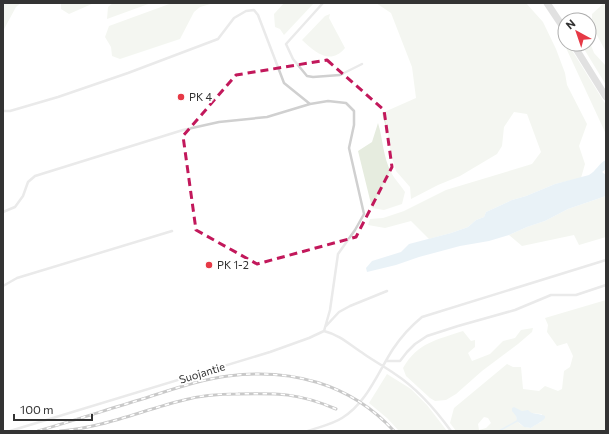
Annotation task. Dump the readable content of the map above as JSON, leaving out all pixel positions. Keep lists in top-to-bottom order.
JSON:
{
  "streets": {
    "lane": ["Suojantie"]
  },
  "places": ["PK 4", "PK 1-2"],
  "scale_bar": "100 m",
  "north": "top left"
}
